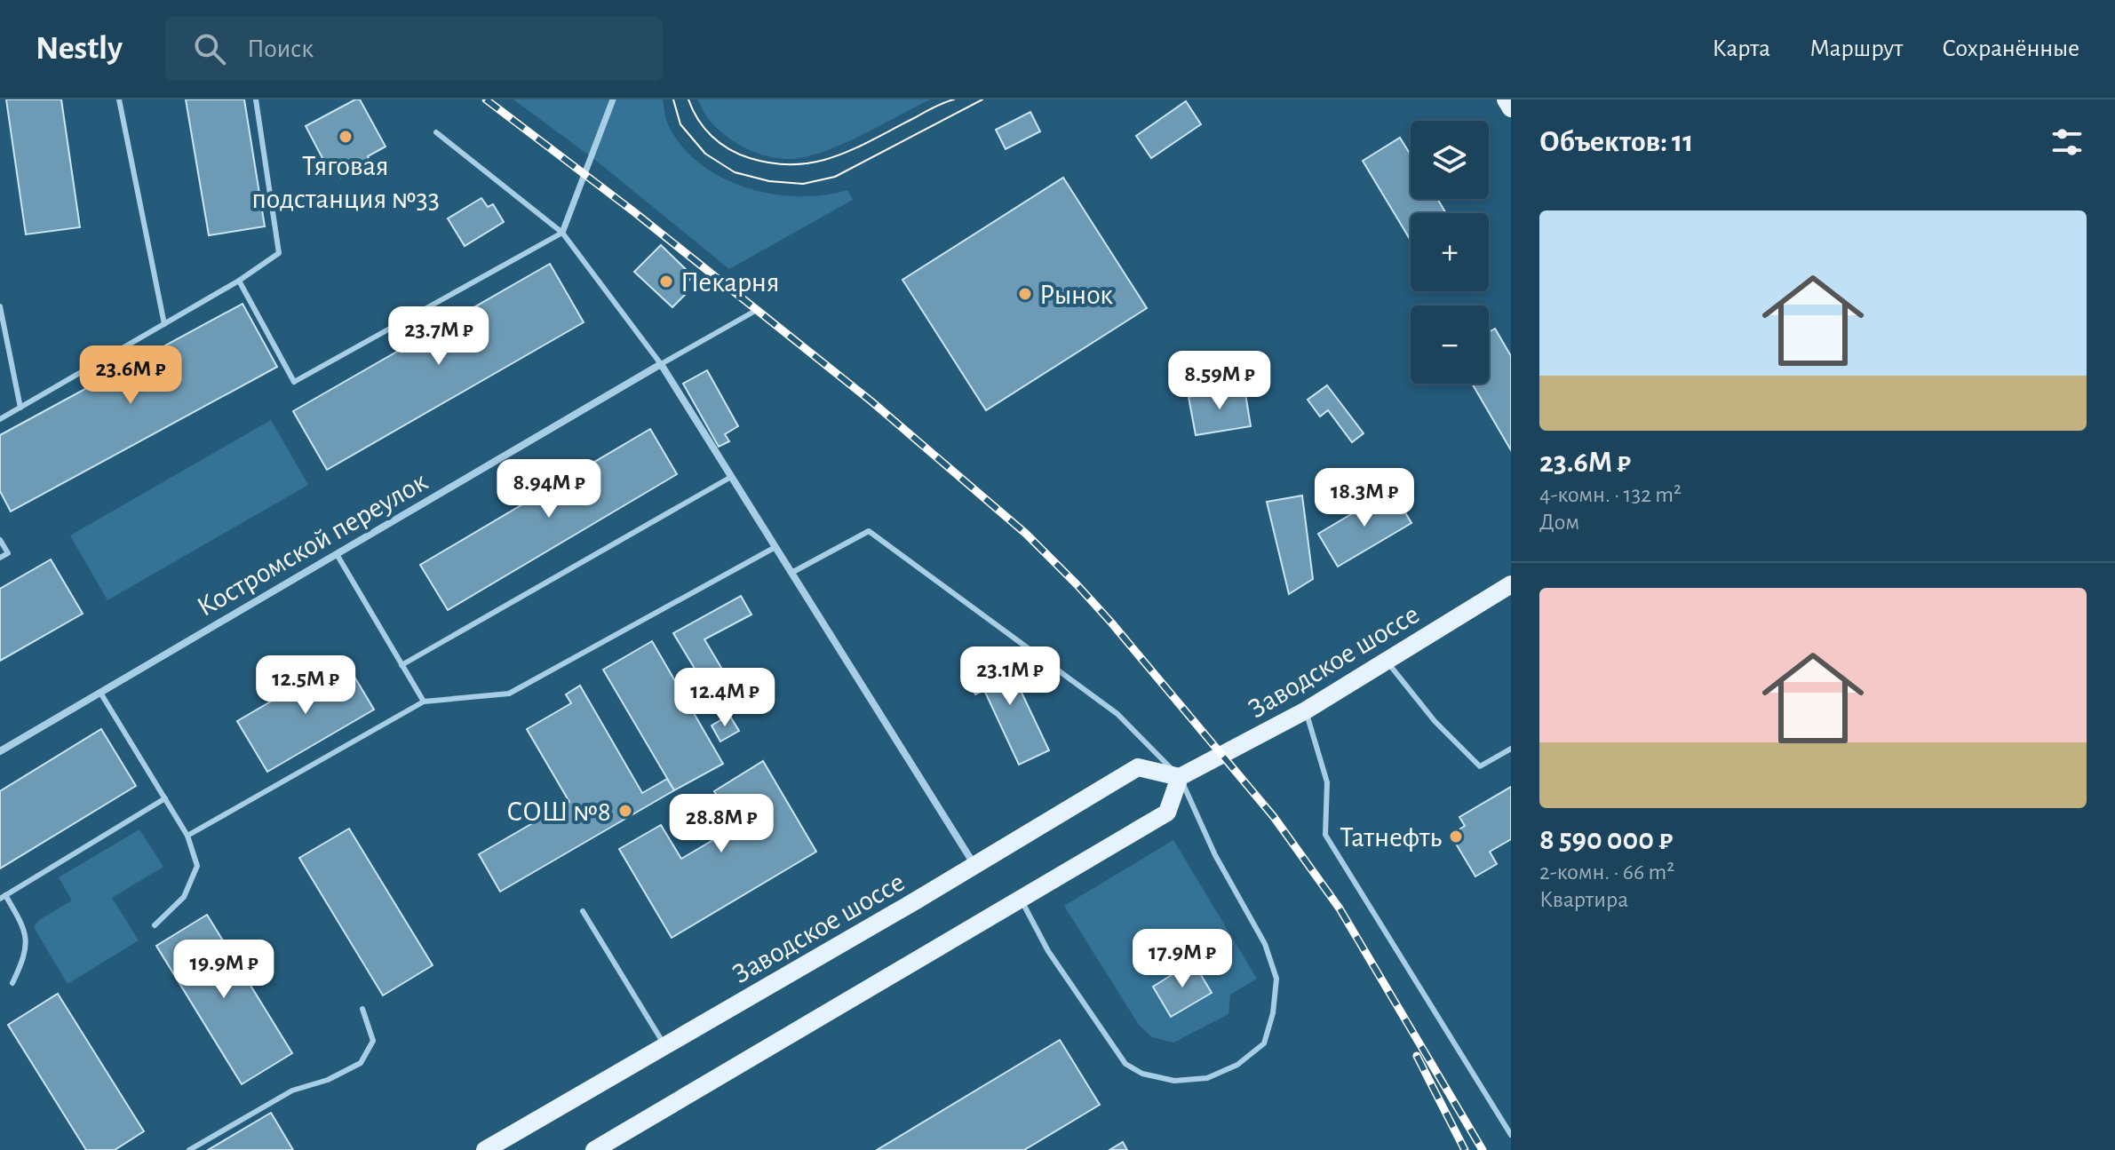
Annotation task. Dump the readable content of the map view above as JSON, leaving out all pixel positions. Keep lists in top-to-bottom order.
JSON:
{
  "streets": {
    "main road": ["Заводское шоссе"],
    "street": ["Костромской переулок"]
  },
  "places": [
    "Тяговая подстанция №33",
    "Пекарня",
    "Рынок",
    "СОШ №8",
    "Татнефть"
  ],
  "page": {
    "header": "Nestly",
    "search": "Поиск",
    "nav": ["Карта", "Маршрут", "Сохранённые"],
    "heading": "Объектов: 11",
    "map_buttons": ["+", "−"],
    "list": [
      {
        "name": "23.6M ₽",
        "note": "4-комн. · 132 m² · Дом"
      },
      {
        "name": "8 590 000 ₽",
        "note": "2-комн. · 66 m² · Квартира"
      }
    ],
    "price": [
      "23.7M ₽",
      "23.6M ₽",
      "8.59M ₽",
      "8.94M ₽",
      "18.3M ₽",
      "23.1M ₽",
      "12.5M ₽",
      "12.4M ₽",
      "28.8M ₽",
      "17.9M ₽",
      "19.9M ₽"
    ]
  }
}
